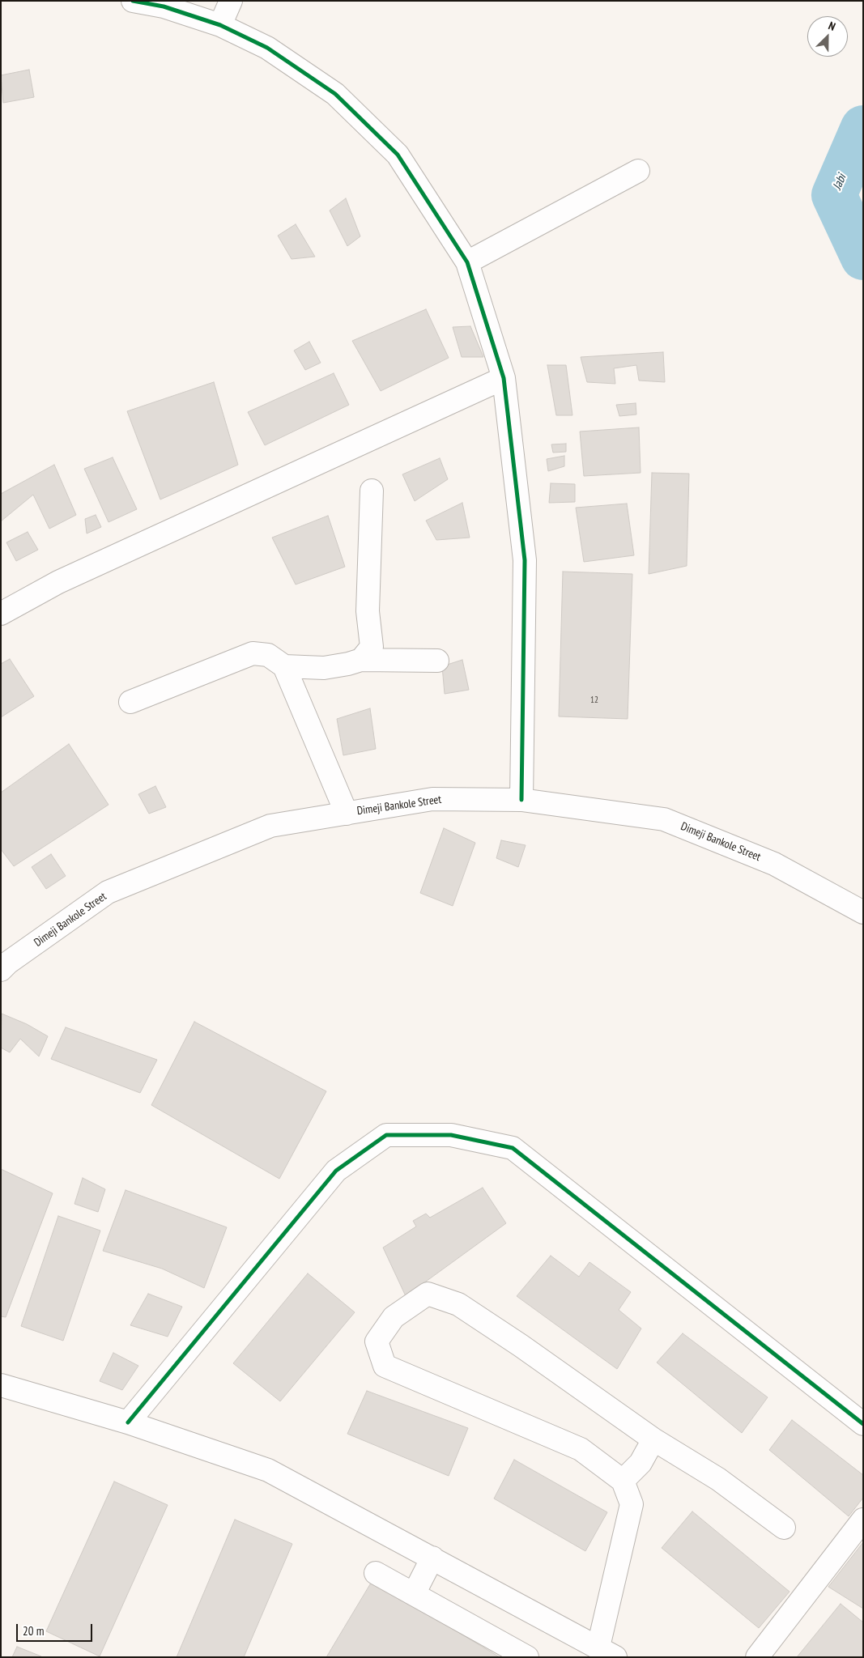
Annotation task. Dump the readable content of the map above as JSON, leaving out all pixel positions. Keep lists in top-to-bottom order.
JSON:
{
  "streets": {
    "street": ["Dimeji Bankole Street"]
  },
  "water": ["Jabi"],
  "house_numbers": ["12"],
  "scale_bar": "20 m",
  "north": "top right"
}
